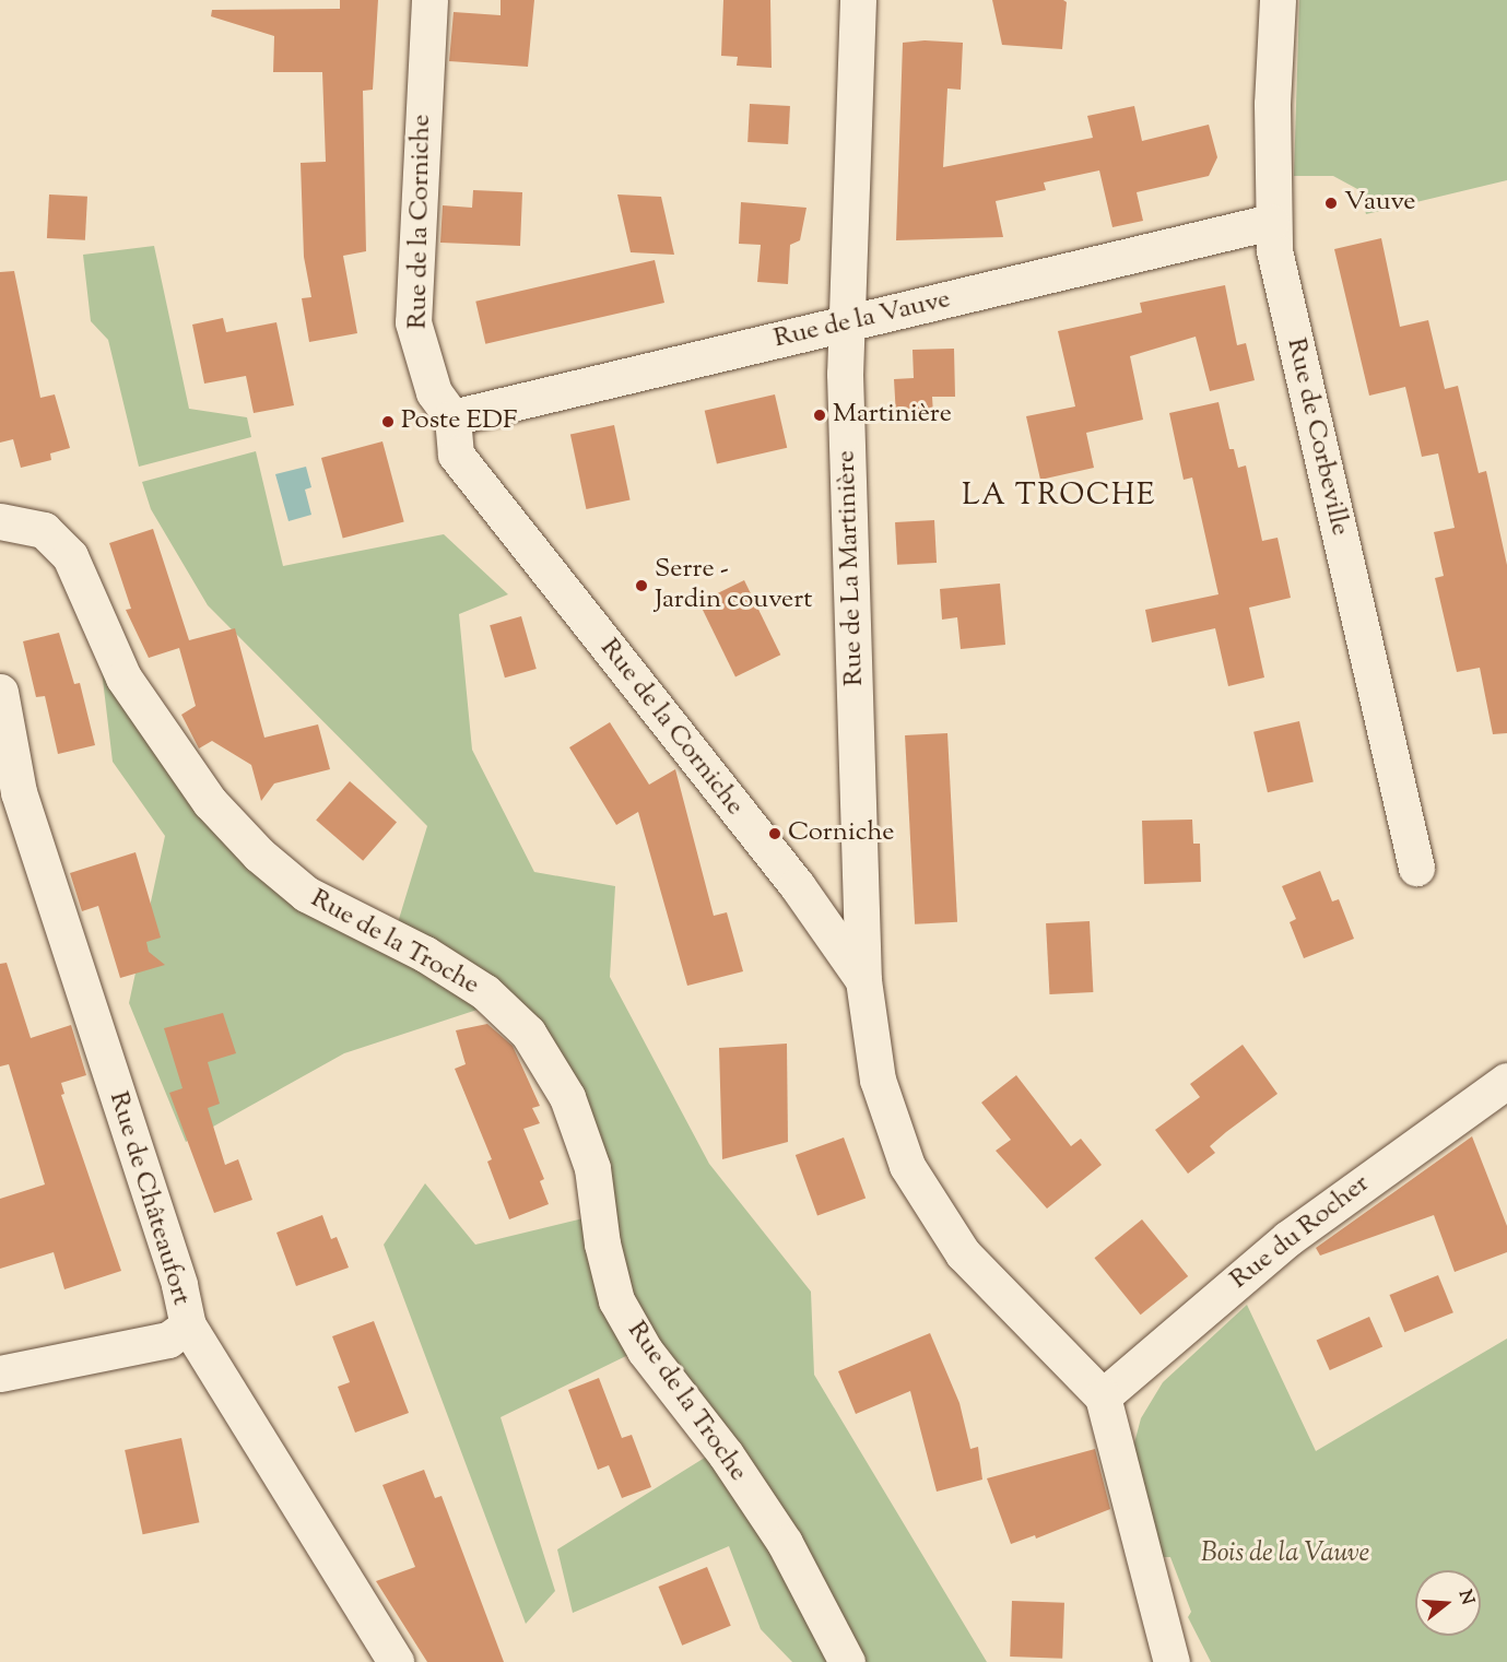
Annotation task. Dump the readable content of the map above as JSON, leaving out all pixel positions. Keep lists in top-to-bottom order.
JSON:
{
  "streets": {
    "street": [
      "Rue de la Corniche",
      "Rue de la Vauve",
      "Rue de Corbeville",
      "Rue de La Martinière",
      "Rue de la Troche",
      "Rue de Châteaufort",
      "Rue du Rocher"
    ]
  },
  "crossings": [
    ["Rue de la Corniche", "Rue de la Vauve"],
    ["Rue de la Corniche", "Rue de La Martinière"],
    ["Rue de la Corniche", "Rue du Rocher"],
    ["Rue de la Vauve", "Rue de Corbeville"],
    ["Rue de la Vauve", "Rue de La Martinière"]
  ],
  "districts": ["LA TROCHE"],
  "parks": ["Bois de la Vauve"],
  "places": [
    "Vauve",
    "Martinière",
    "Poste EDF",
    "Serre - Jardin couvert",
    "Corniche"
  ],
  "north": "right"
}
